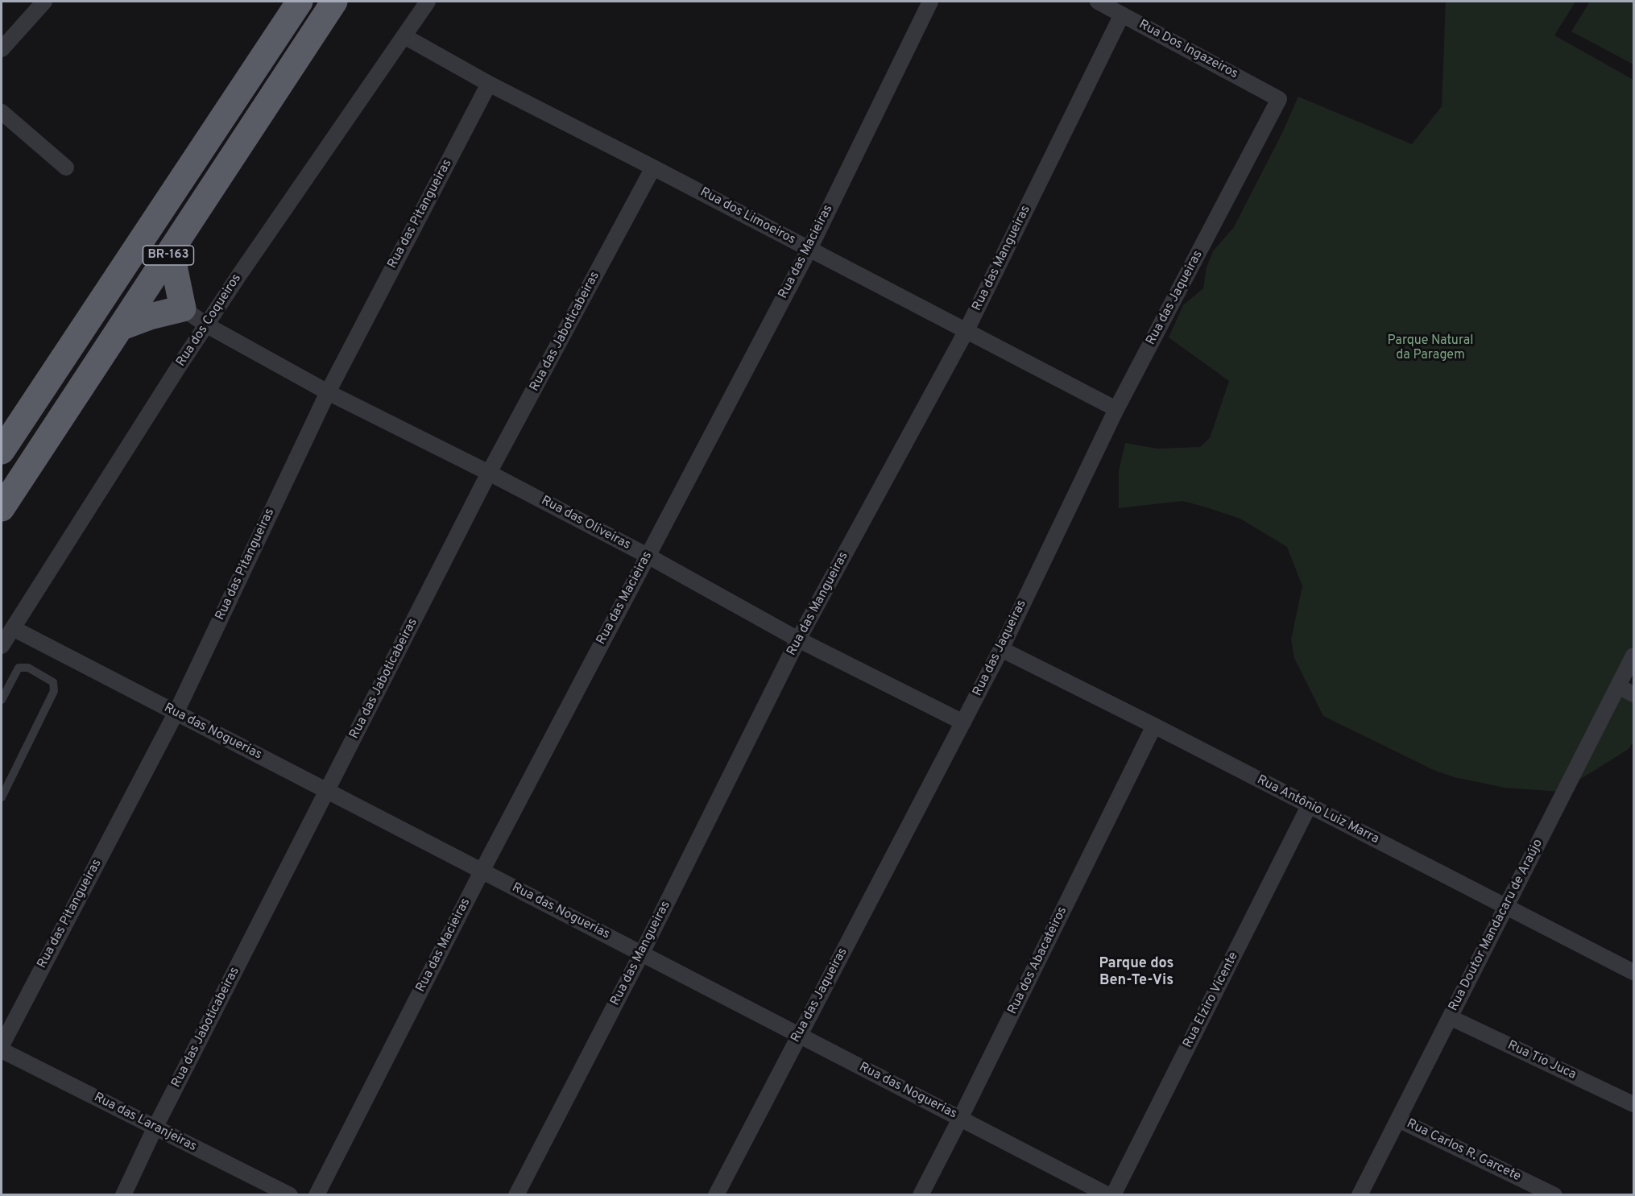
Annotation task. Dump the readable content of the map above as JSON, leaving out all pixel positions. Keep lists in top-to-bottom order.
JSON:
{
  "streets": {
    "highway": ["BR-163"],
    "street": [
      "Rua Dos Ingazeiros",
      "Rua das Pitangueiras",
      "Rua dos Limoeiros",
      "Rua das Macieiras",
      "Rua das Mangueiras",
      "Rua das Jaqueiras",
      "Rua dos Coqueiros",
      "Rua das Jaboticabeiras",
      "Rua das Oliveiras",
      "Rua das Noguerias",
      "Rua Antônio Luiz Marra",
      "Rua Doutor Mandacaru de Araújo",
      "Rua dos Abacateiros",
      "Rua Elziro Vicente",
      "Rua Tio Juca",
      "Rua das Laranjeiras",
      "Rua Carlos R. Garcete"
    ]
  },
  "crossings": [
    ["Rua Dos Ingazeiros", "Rua das Mangueiras"],
    ["Rua Dos Ingazeiros", "Rua das Jaqueiras"],
    ["Rua das Pitangueiras", "Rua dos Limoeiros"],
    ["Rua das Pitangueiras", "Rua das Oliveiras"],
    ["Rua das Pitangueiras", "Rua das Noguerias"],
    ["Rua dos Limoeiros", "Rua das Macieiras"],
    ["Rua dos Limoeiros", "Rua das Mangueiras"],
    ["Rua dos Limoeiros", "Rua das Jaqueiras"],
    ["Rua dos Limoeiros", "Rua dos Coqueiros"],
    ["Rua dos Limoeiros", "Rua das Jaboticabeiras"],
    ["Rua das Macieiras", "Rua das Oliveiras"],
    ["Rua das Macieiras", "Rua das Noguerias"],
    ["Rua das Mangueiras", "Rua das Oliveiras"],
    ["Rua das Mangueiras", "Rua das Noguerias"],
    ["Rua das Jaqueiras", "Rua das Oliveiras"],
    ["Rua das Jaqueiras", "Rua das Noguerias"],
    ["Rua das Jaqueiras", "Rua Antônio Luiz Marra"],
    ["Rua dos Coqueiros", "Rua das Oliveiras"],
    ["Rua dos Coqueiros", "Rua das Noguerias"],
    ["Rua das Jaboticabeiras", "Rua das Oliveiras"],
    ["Rua das Jaboticabeiras", "Rua das Noguerias"],
    ["Rua das Jaboticabeiras", "Rua das Laranjeiras"],
    ["Rua das Noguerias", "Rua dos Abacateiros"],
    ["Rua Antônio Luiz Marra", "Rua Doutor Mandacaru de Araújo"],
    ["Rua Antônio Luiz Marra", "Rua dos Abacateiros"],
    ["Rua Antônio Luiz Marra", "Rua Elziro Vicente"],
    ["Rua Doutor Mandacaru de Araújo", "Rua Tio Juca"],
    ["Rua Doutor Mandacaru de Araújo", "Rua Carlos R. Garcete"]
  ],
  "districts": ["Parque dos Ben-Te-Vis"],
  "parks": ["Parque Natural da Paragem"]
}
